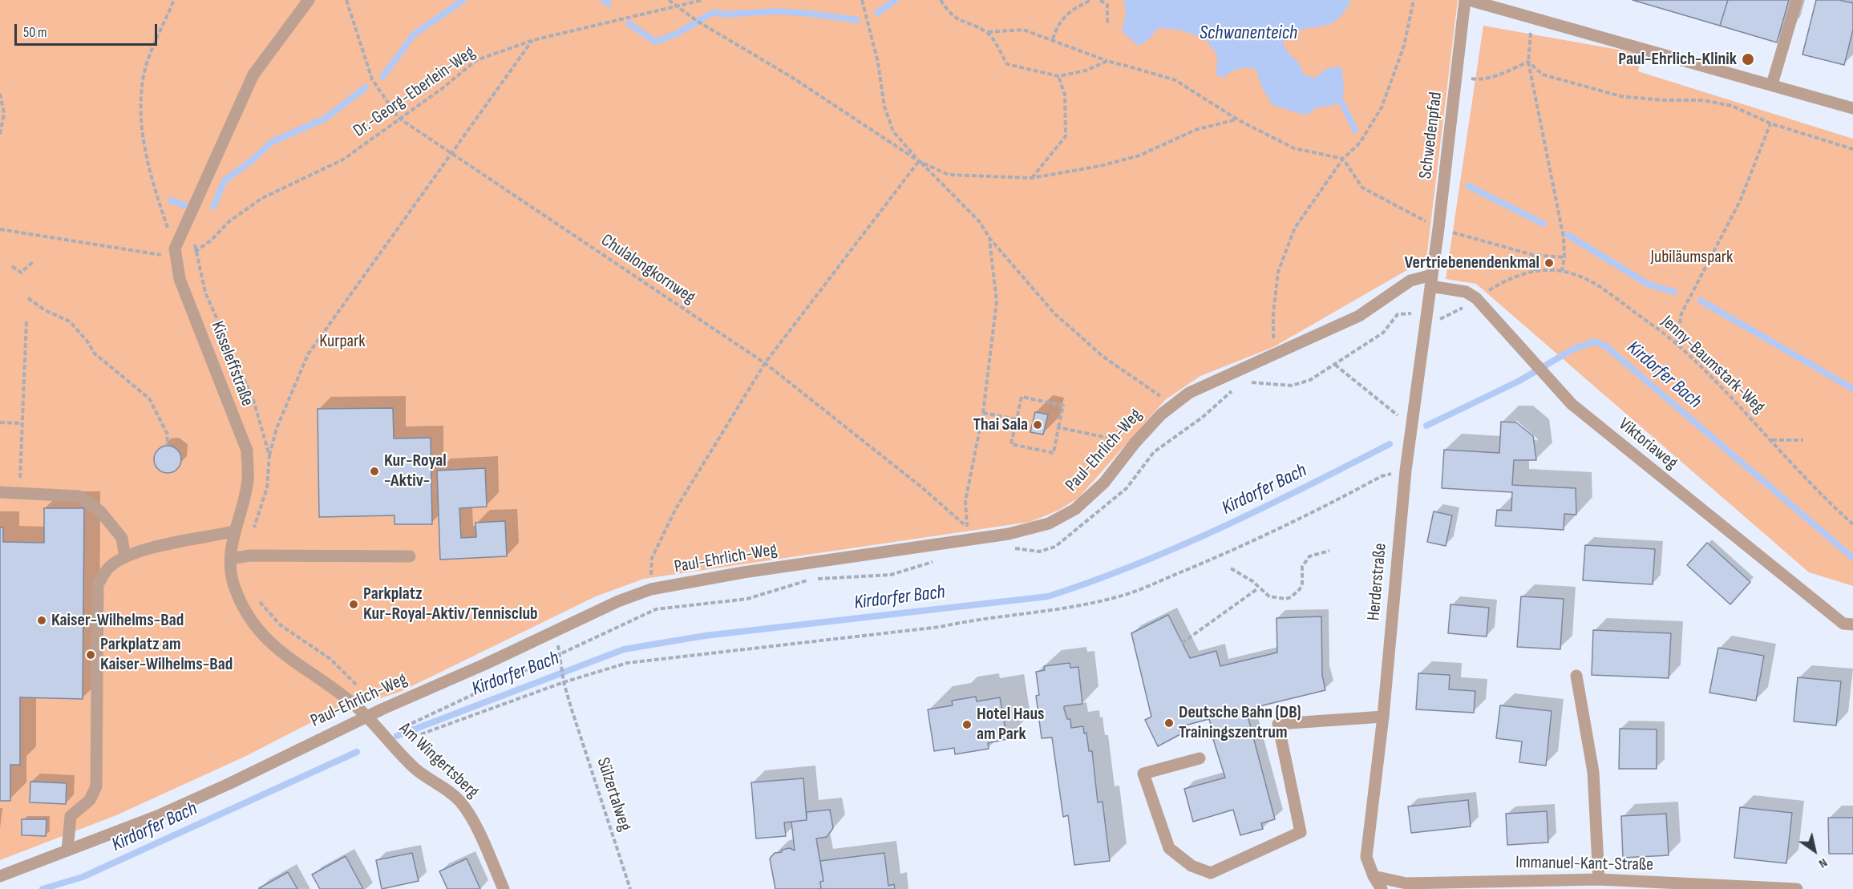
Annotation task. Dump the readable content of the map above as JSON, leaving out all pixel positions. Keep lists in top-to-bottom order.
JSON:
{
  "streets": {
    "street": [
      "Schwedenpfad",
      "Kisseleffstraße",
      "Viktoriaweg",
      "Paul-Ehrlich-Weg",
      "Herderstraße",
      "Am Wingertsberg",
      "Immanuel-Kant-Straße"
    ],
    "path": [
      "Dr.-Georg-Eberlein-Weg",
      "Chulalongkornweg",
      "Jenny-Baumstark-Weg",
      "Sülzertalweg"
    ]
  },
  "crossings": [
    ["Dr.-Georg-Eberlein-Weg", "Chulalongkornweg"],
    ["Schwedenpfad", "Viktoriaweg"],
    ["Schwedenpfad", "Paul-Ehrlich-Weg"],
    ["Schwedenpfad", "Herderstraße"],
    ["Chulalongkornweg", "Paul-Ehrlich-Weg"],
    ["Kisseleffstraße", "Paul-Ehrlich-Weg"],
    ["Kisseleffstraße", "Am Wingertsberg"],
    ["Jenny-Baumstark-Weg", "Viktoriaweg"],
    ["Jenny-Baumstark-Weg", "Herderstraße"],
    ["Viktoriaweg", "Paul-Ehrlich-Weg"],
    ["Viktoriaweg", "Herderstraße"],
    ["Paul-Ehrlich-Weg", "Herderstraße"],
    ["Paul-Ehrlich-Weg", "Am Wingertsberg"],
    ["Herderstraße", "Immanuel-Kant-Straße"]
  ],
  "water": ["Schwanenteich", "Kirdorfer Bach"],
  "parks": ["Jubiläumspark", "Kurpark"],
  "places": [
    "Paul-Ehrlich-Klinik",
    "Vertriebenendenkmal",
    "Thai Sala",
    "Kur-Royal -Aktiv-",
    "Parkplatz Kur-Royal-Aktiv/Tennisclub",
    "Kaiser-Wilhelms-Bad",
    "Parkplatz am Kaiser-Wilhelms-Bad",
    "Deutsche Bahn (DB) Trainingszentrum",
    "Hotel Haus am Park"
  ],
  "scale_bar": "50 m",
  "north": "bottom right"
}
